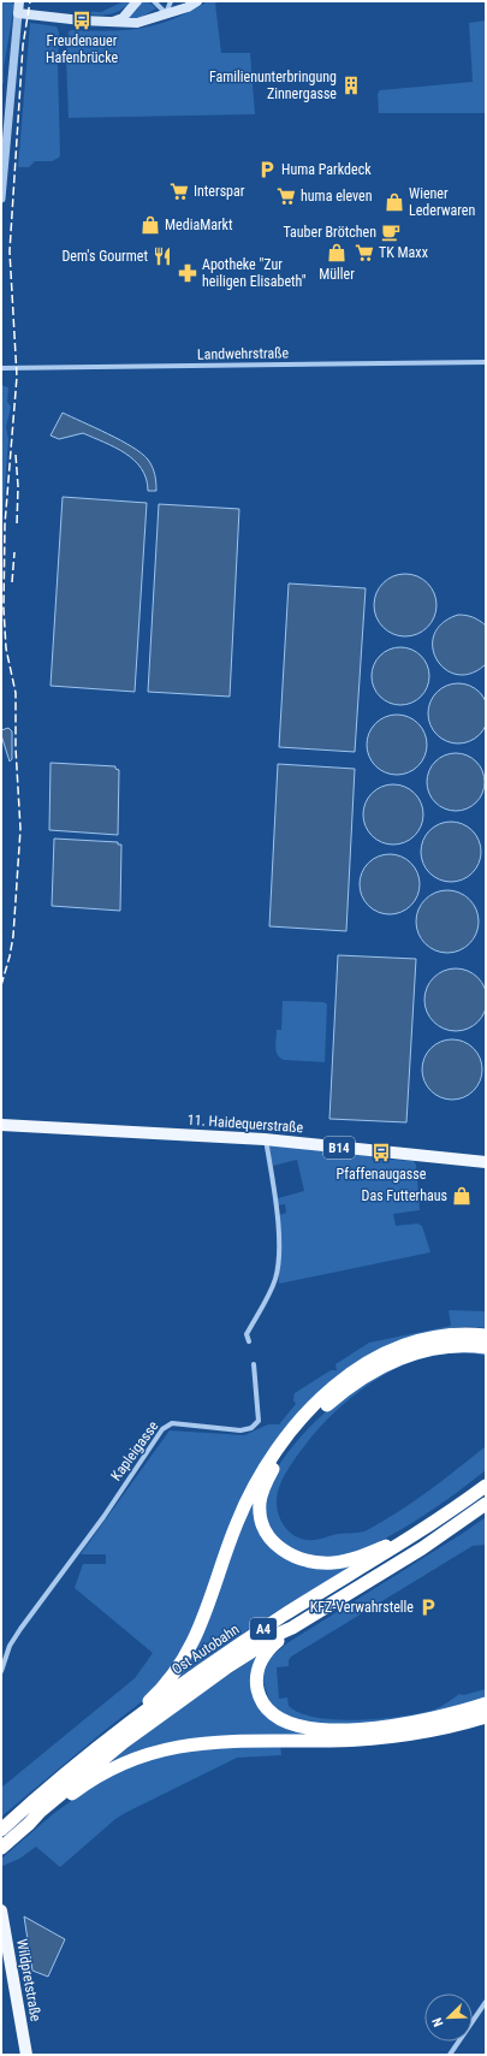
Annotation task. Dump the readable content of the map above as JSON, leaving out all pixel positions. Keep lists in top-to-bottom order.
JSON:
{
  "streets": {
    "highway": ["A4", "Ost Autobahn"],
    "main road": ["11. Haidequerstraße", "B14", "Wildpretstraße"],
    "street": ["Landwehrstraße", "Kapleigasse"]
  },
  "places": {
    "bus stop": ["Freudenauer Hafenbrücke", "Pfaffenaugasse"],
    "building": ["Familienunterbringung Zinnergasse"],
    "parking": ["Huma Parkdeck", "KFZ-Verwahrstelle"],
    "supermarket": ["Interspar", "huma eleven", "TK Maxx"],
    "shop": [
      "Wiener Lederwaren",
      "MediaMarkt",
      "Müller",
      "Das Futterhaus"
    ],
    "cafe": ["Tauber Brötchen"],
    "restaurant": ["Dem's Gourmet"],
    "pharmacy": ["Apotheke \"Zur heiligen Elisabeth\""]
  },
  "north": "bottom left"
}
